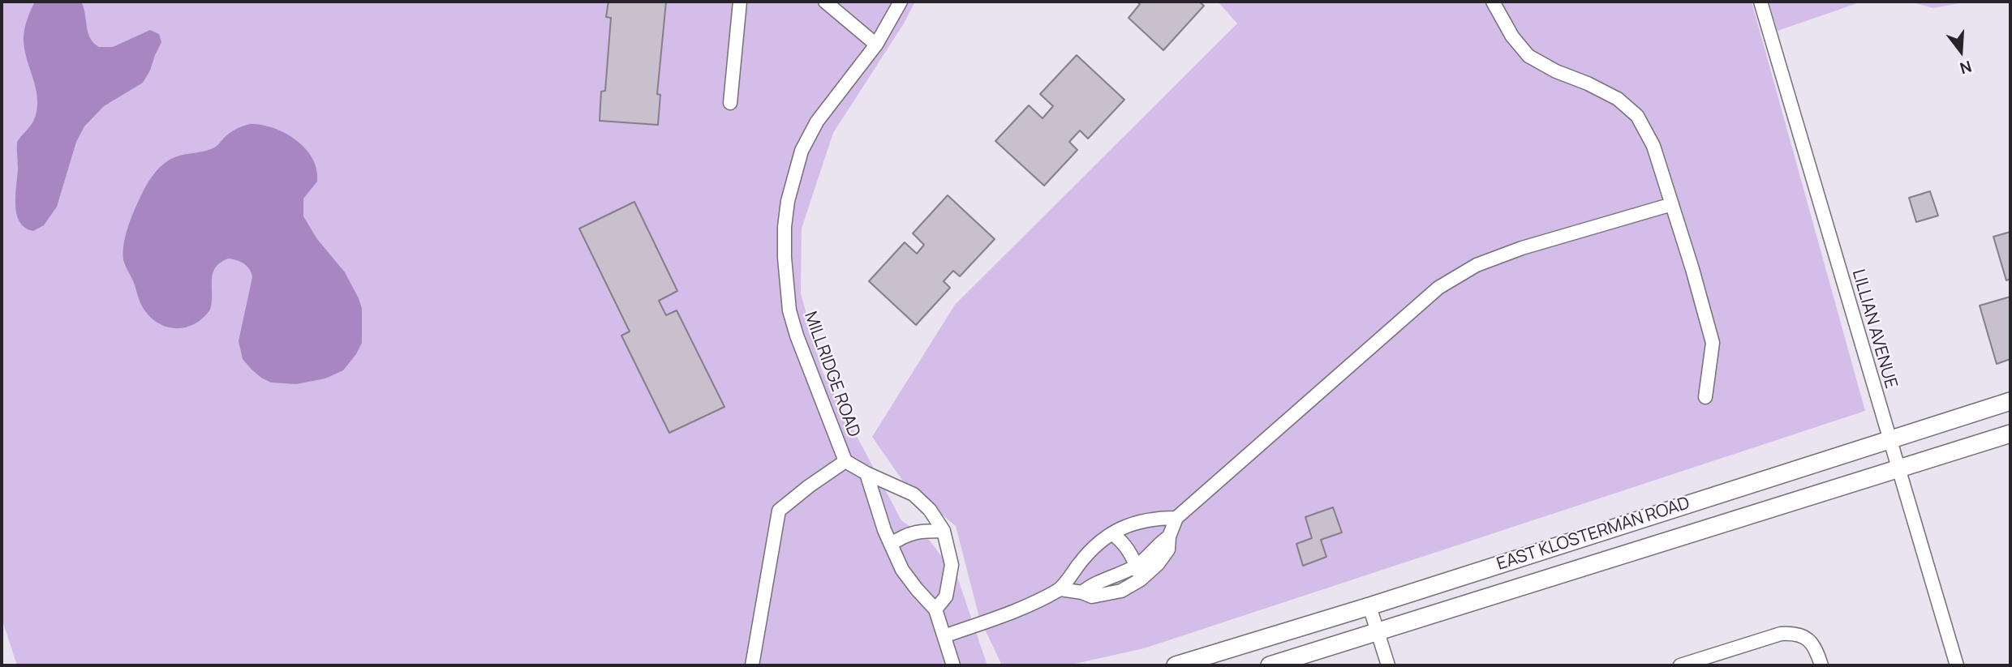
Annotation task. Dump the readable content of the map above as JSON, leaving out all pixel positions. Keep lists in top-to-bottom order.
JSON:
{
  "streets": {
    "main road": ["EAST KLOSTERMAN ROAD"],
    "street": ["LILLIAN AVENUE", "MILLRIDGE ROAD"]
  },
  "crossings": [
    ["LILLIAN AVENUE", "EAST KLOSTERMAN ROAD"]
  ],
  "north": "bottom"
}
